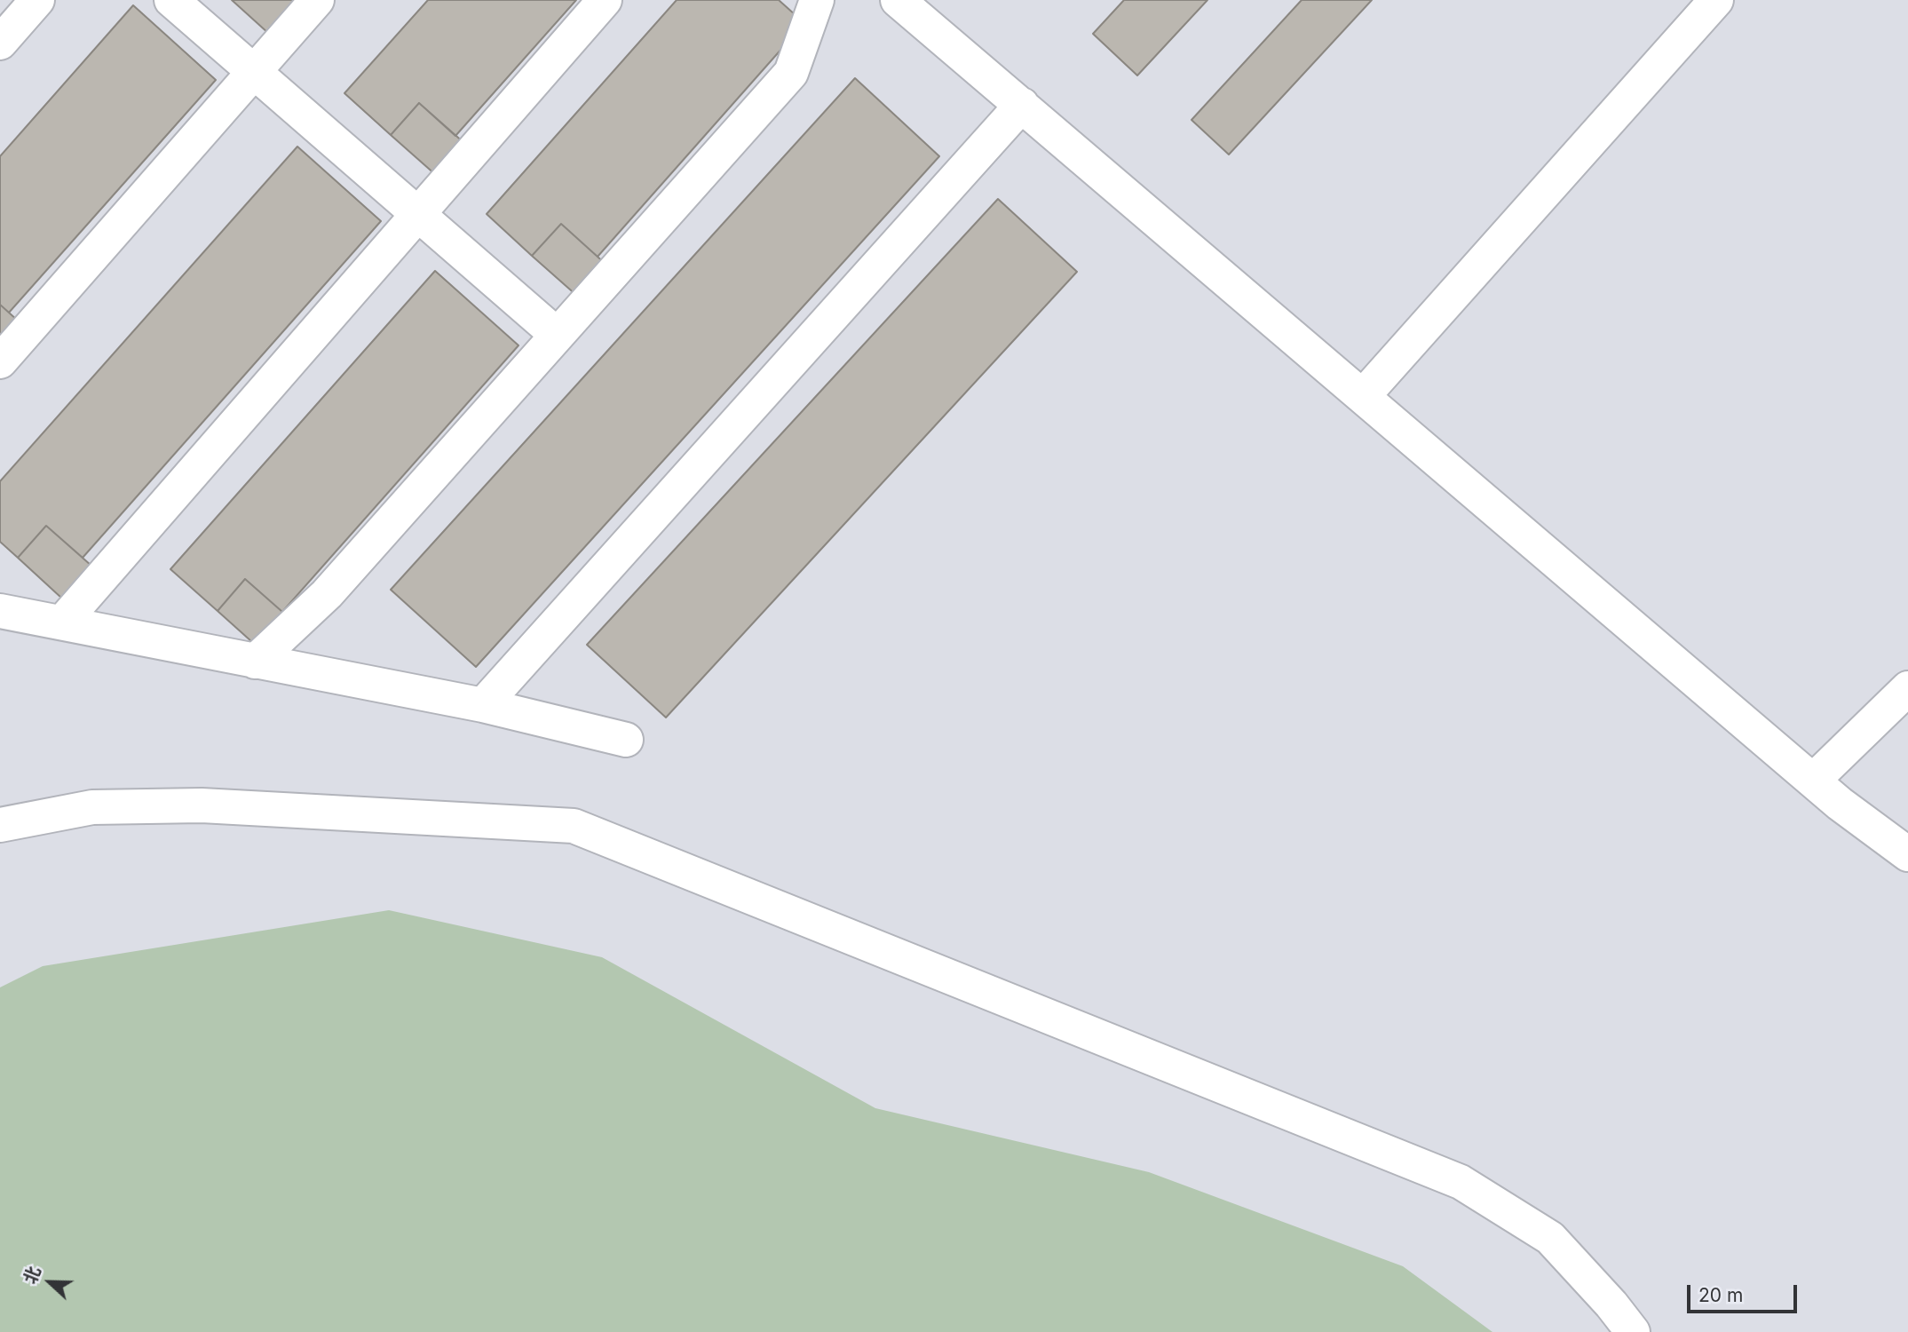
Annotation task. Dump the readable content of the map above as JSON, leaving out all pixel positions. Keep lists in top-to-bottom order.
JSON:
{
  "scale_bar": "20 m",
  "north": "left"
}
